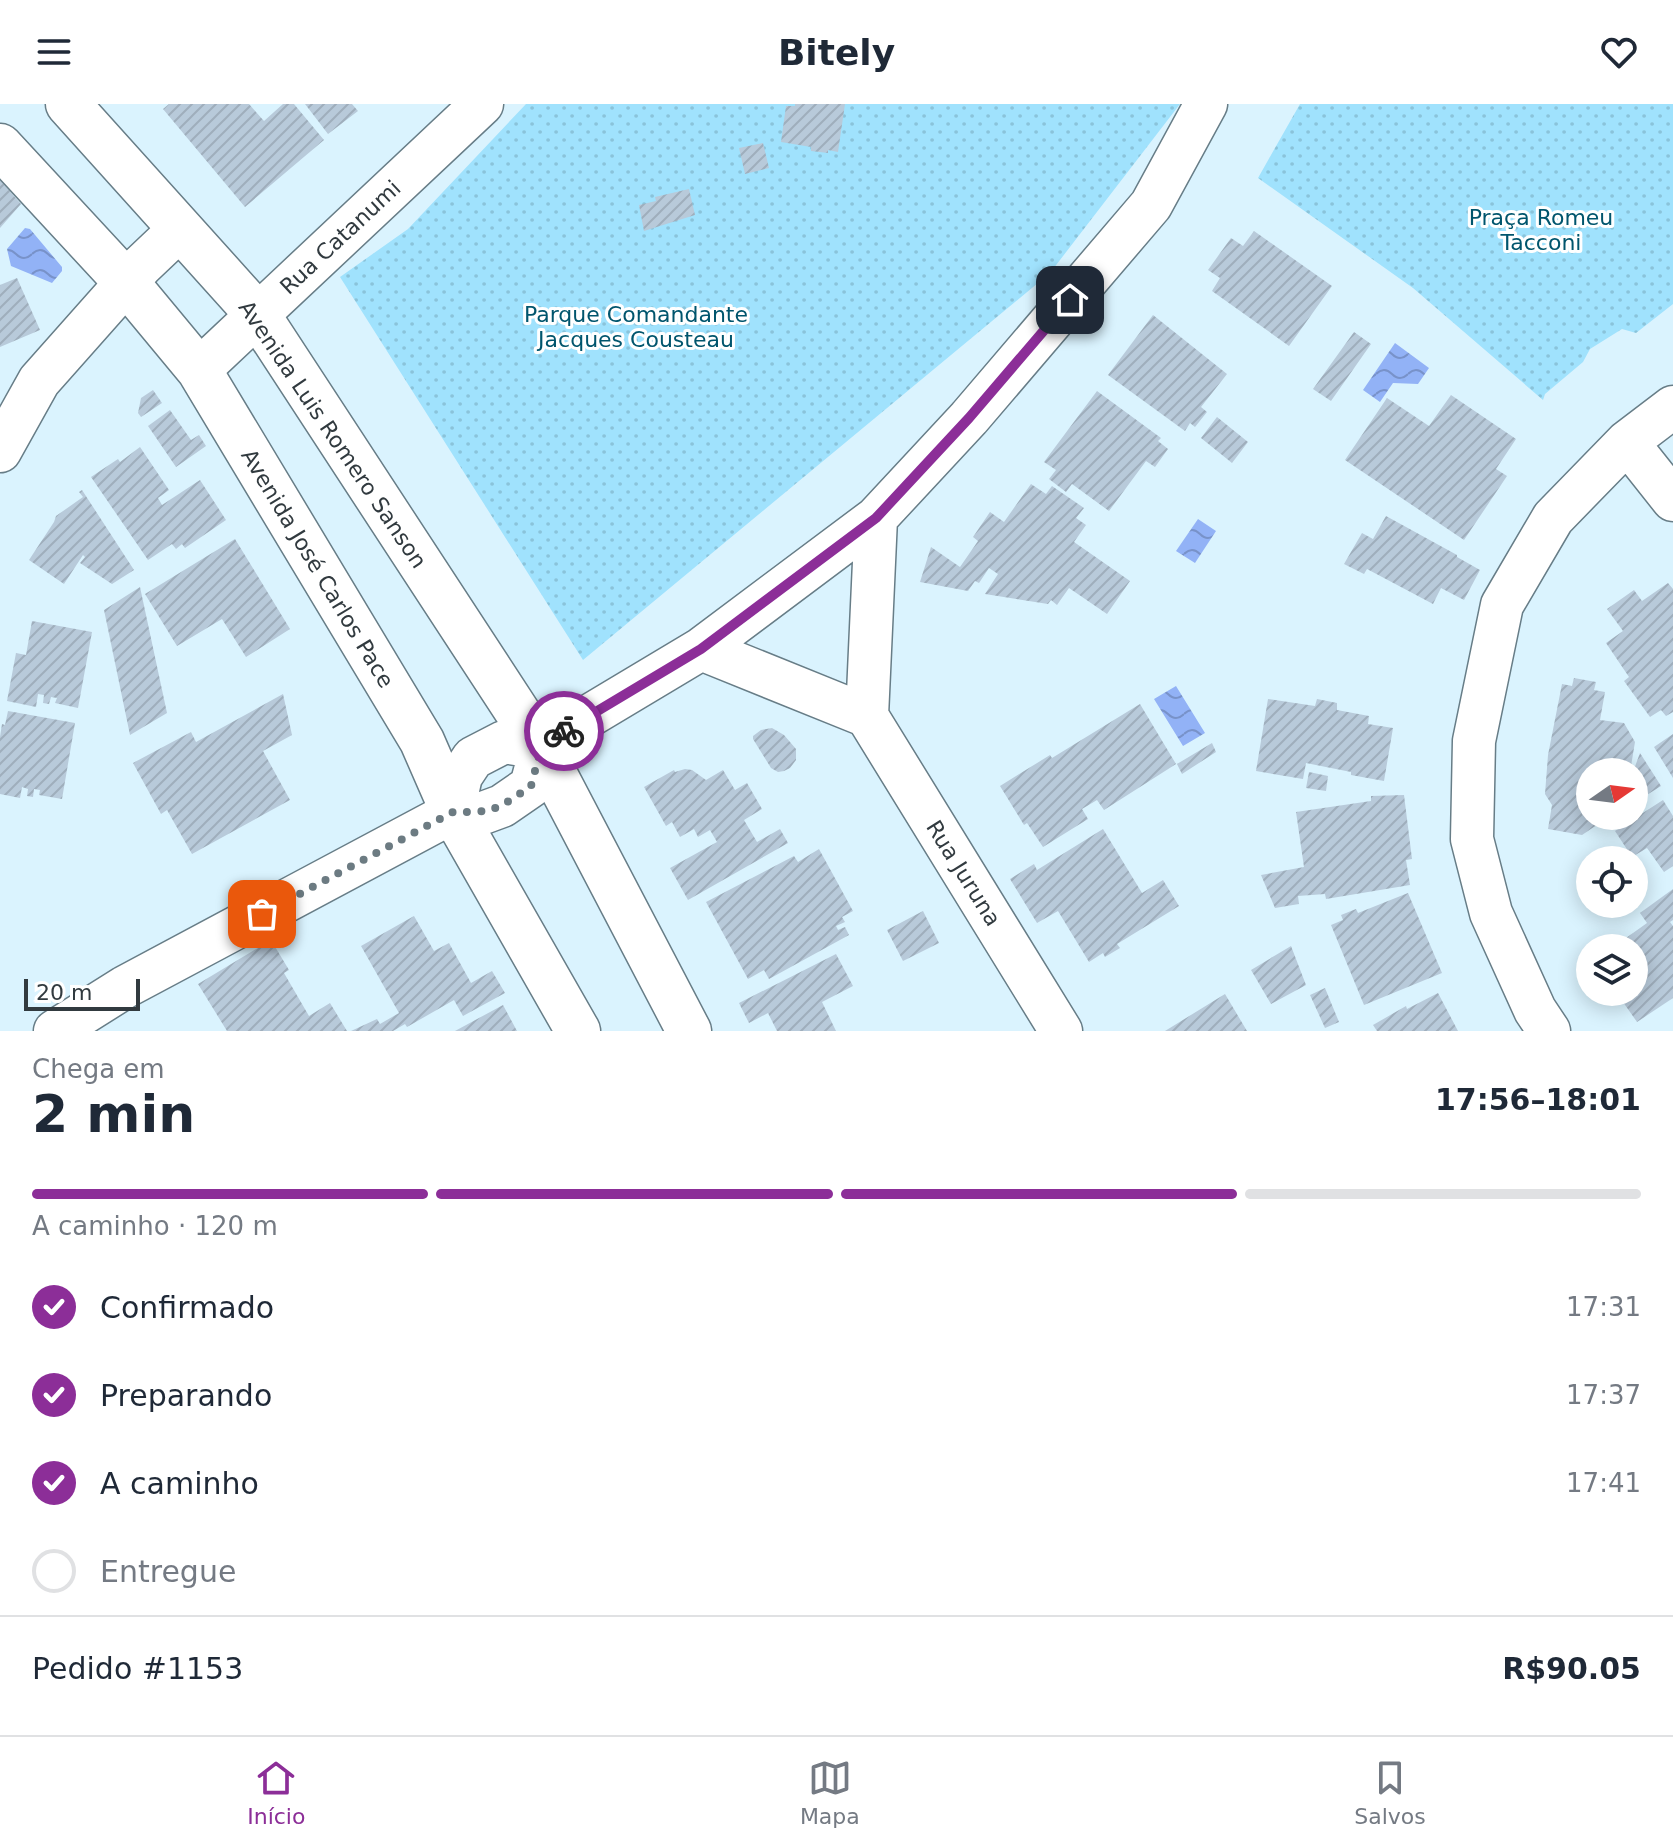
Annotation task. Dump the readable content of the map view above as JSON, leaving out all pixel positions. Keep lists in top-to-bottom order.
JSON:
{
  "streets": {
    "main road": ["Avenida Luis Romero Sanson", "Avenida José Carlos Pace"],
    "street": ["Rua Catanumi", "Rua Juruna"]
  },
  "crossings": [
    ["Rua Catanumi", "Avenida Luis Romero Sanson"],
    ["Rua Catanumi", "Avenida José Carlos Pace"]
  ],
  "parks": ["Praça Romeu Tacconi", "Parque Comandante Jacques Cousteau"],
  "scale_bar": "20 m",
  "north": "right",
  "page": {
    "header": "Bitely",
    "scale": "20 m",
    "heading": ["2 min", "Chega em", "17:56–18:01"],
    "panel": ["Pedido #1153", "R$90.05"],
    "bar": "A caminho · 120 m",
    "list": [
      ["Confirmado", "17:31"],
      ["Preparando", "17:37"],
      ["A caminho", "17:41"],
      "Entregue"
    ],
    "tabs": ["Início", "Mapa", "Salvos"]
  }
}
